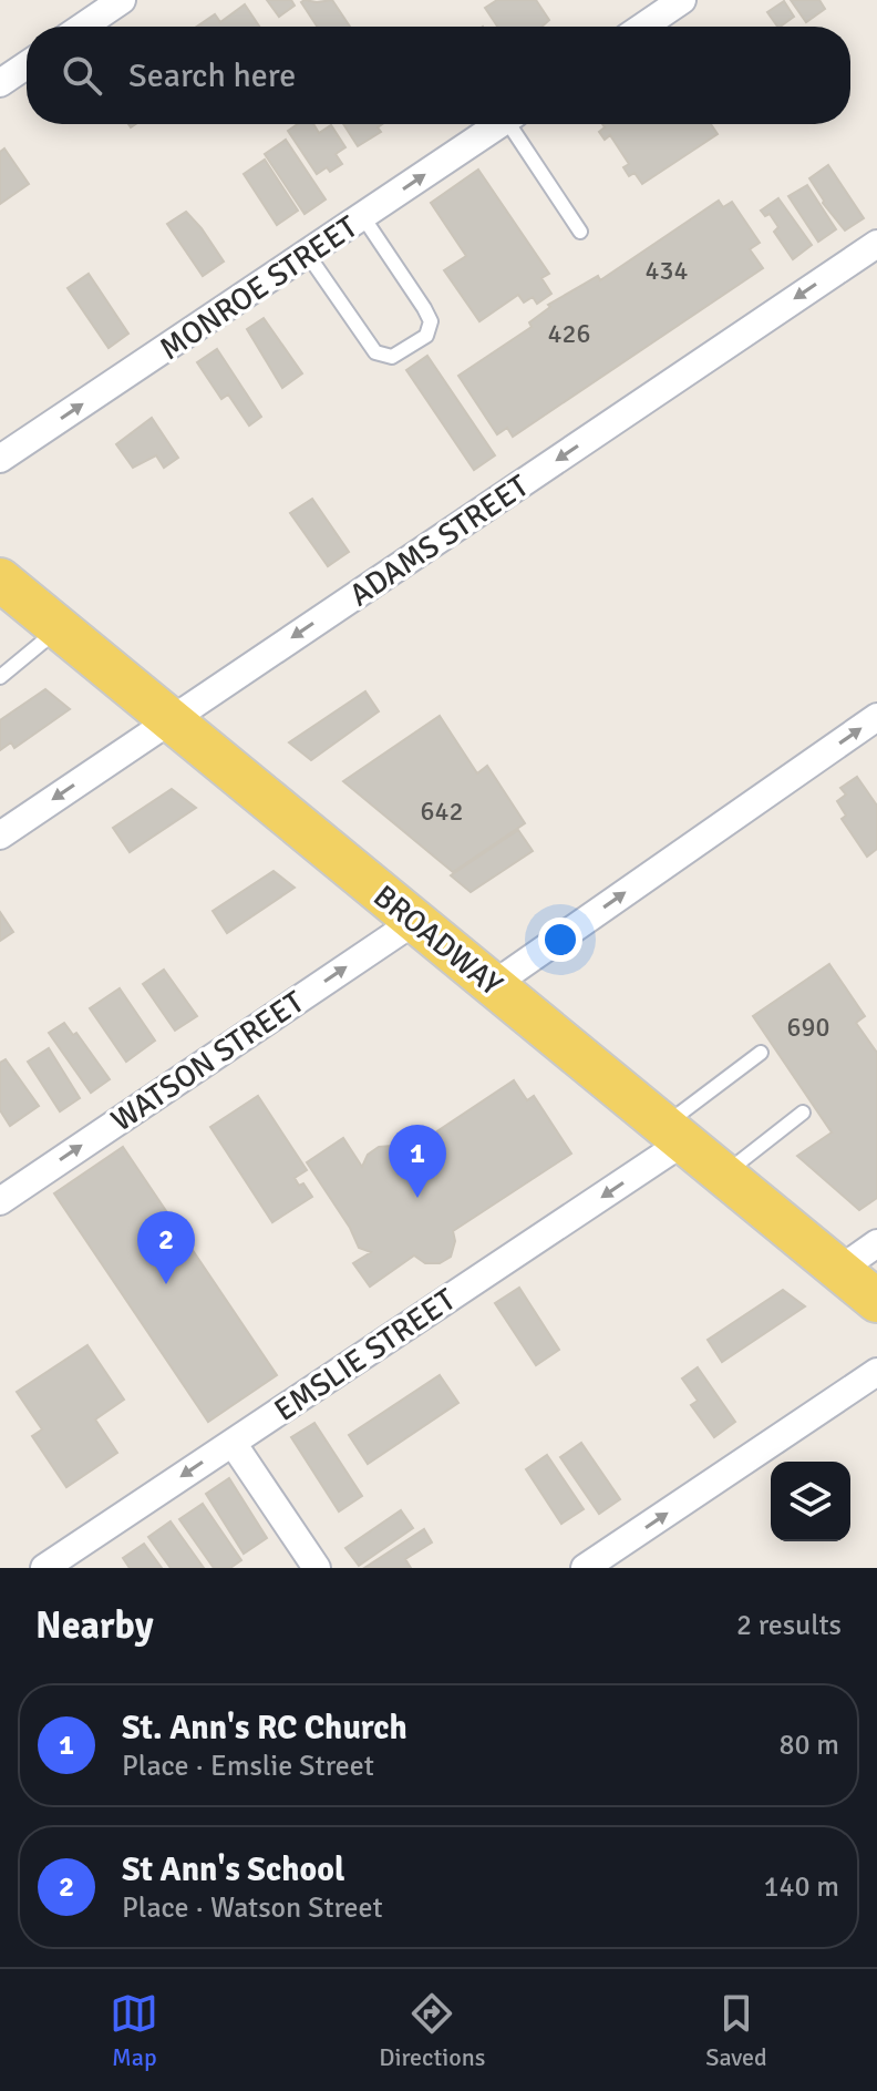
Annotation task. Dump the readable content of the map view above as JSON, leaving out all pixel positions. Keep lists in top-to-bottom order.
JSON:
{
  "streets": {
    "main road": ["BROADWAY"],
    "street": [
      "MONROE STREET",
      "ADAMS STREET",
      "WATSON STREET",
      "EMSLIE STREET"
    ]
  },
  "crossings": [
    ["ADAMS STREET", "BROADWAY"],
    ["BROADWAY", "WATSON STREET"],
    ["BROADWAY", "EMSLIE STREET"]
  ],
  "one_way": [
    "MONROE STREET",
    "ADAMS STREET",
    "WATSON STREET",
    "EMSLIE STREET"
  ],
  "house_numbers": [
    "434",
    "426",
    "642",
    "690"
  ],
  "page": {
    "search": "Search here",
    "pins": ["1", "2"],
    "heading": ["Nearby", "2 results"],
    "list": [
      {
        "mark": "1",
        "name": "St. Ann's RC Church",
        "note": "Place · Emslie Street",
        "value": "80 m"
      },
      {
        "mark": "2",
        "name": "St Ann's School",
        "note": "Place · Watson Street",
        "value": "140 m"
      }
    ],
    "nav": ["Map", "Directions", "Saved"]
  }
}
